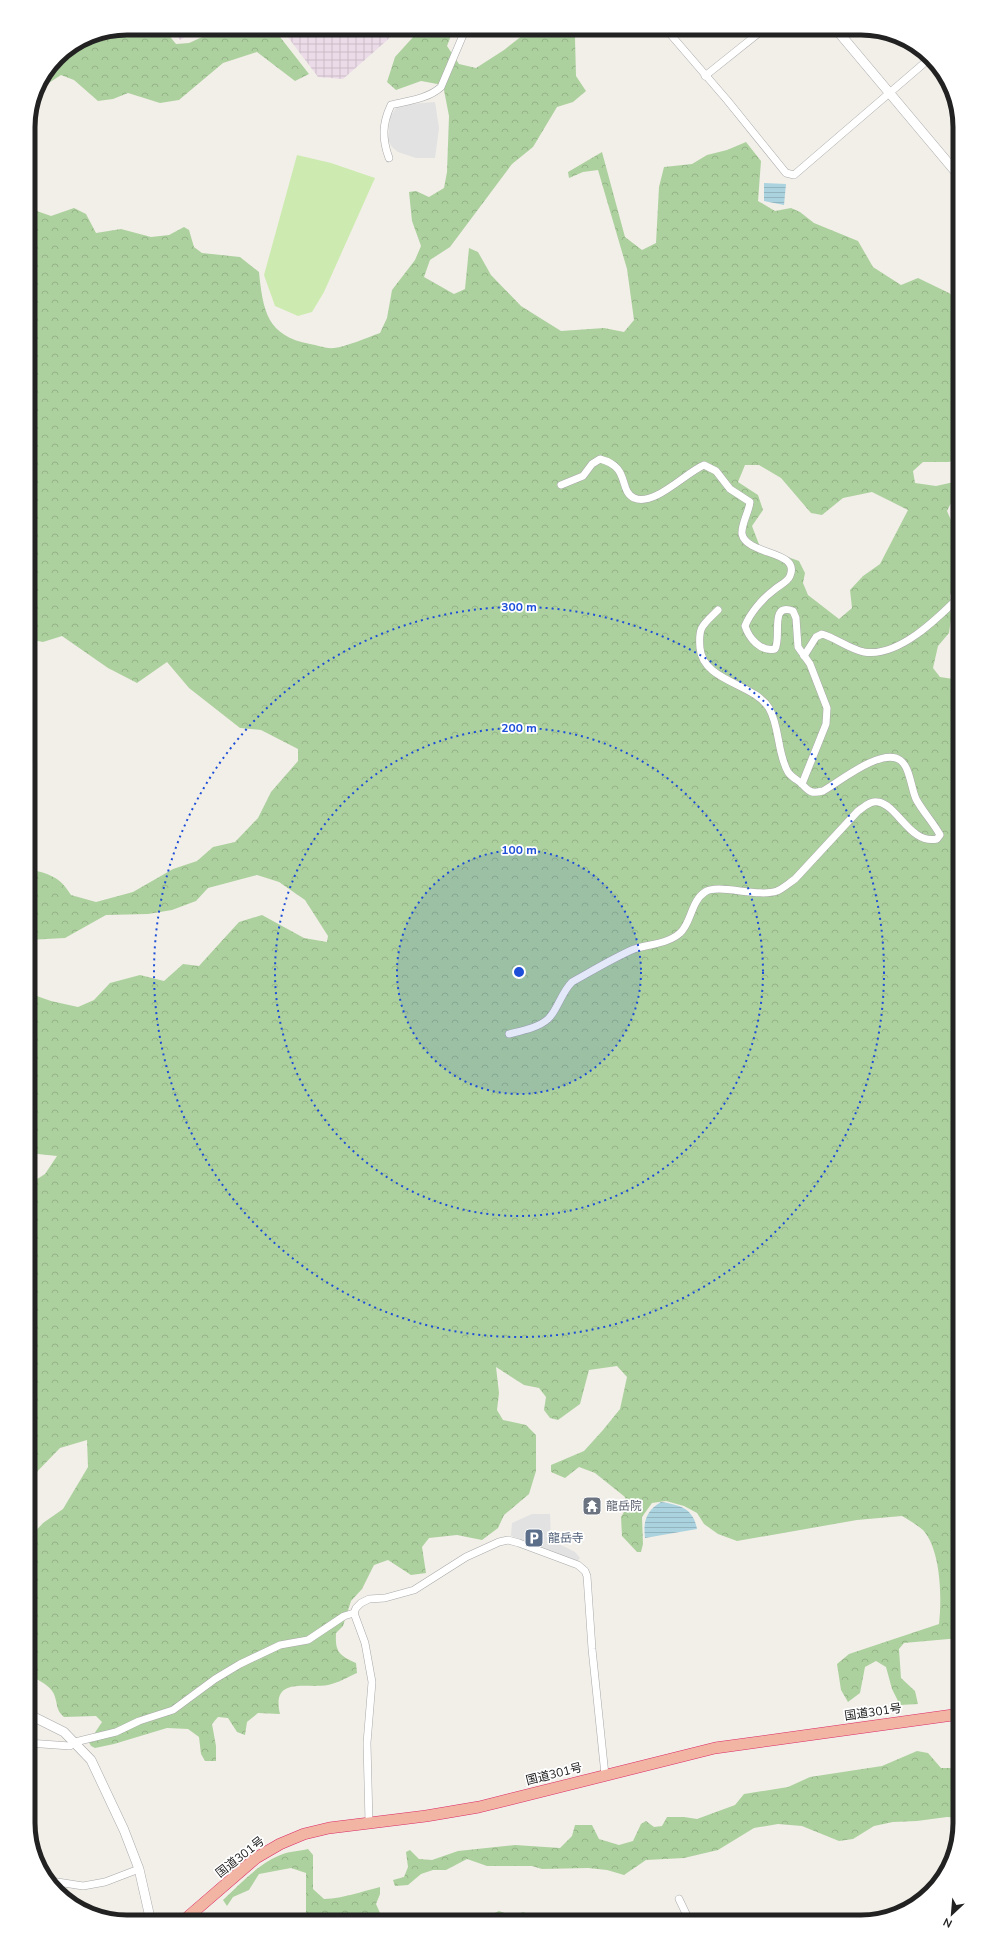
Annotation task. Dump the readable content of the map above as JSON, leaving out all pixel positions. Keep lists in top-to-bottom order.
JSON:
{
  "streets": {
    "highway": ["国道301号"]
  },
  "places": {
    "temple": ["龍岳院"],
    "parking": ["龍岳寺"]
  },
  "north": "bottom left",
  "rings": ["300 m", "200 m", "100 m"]
}
